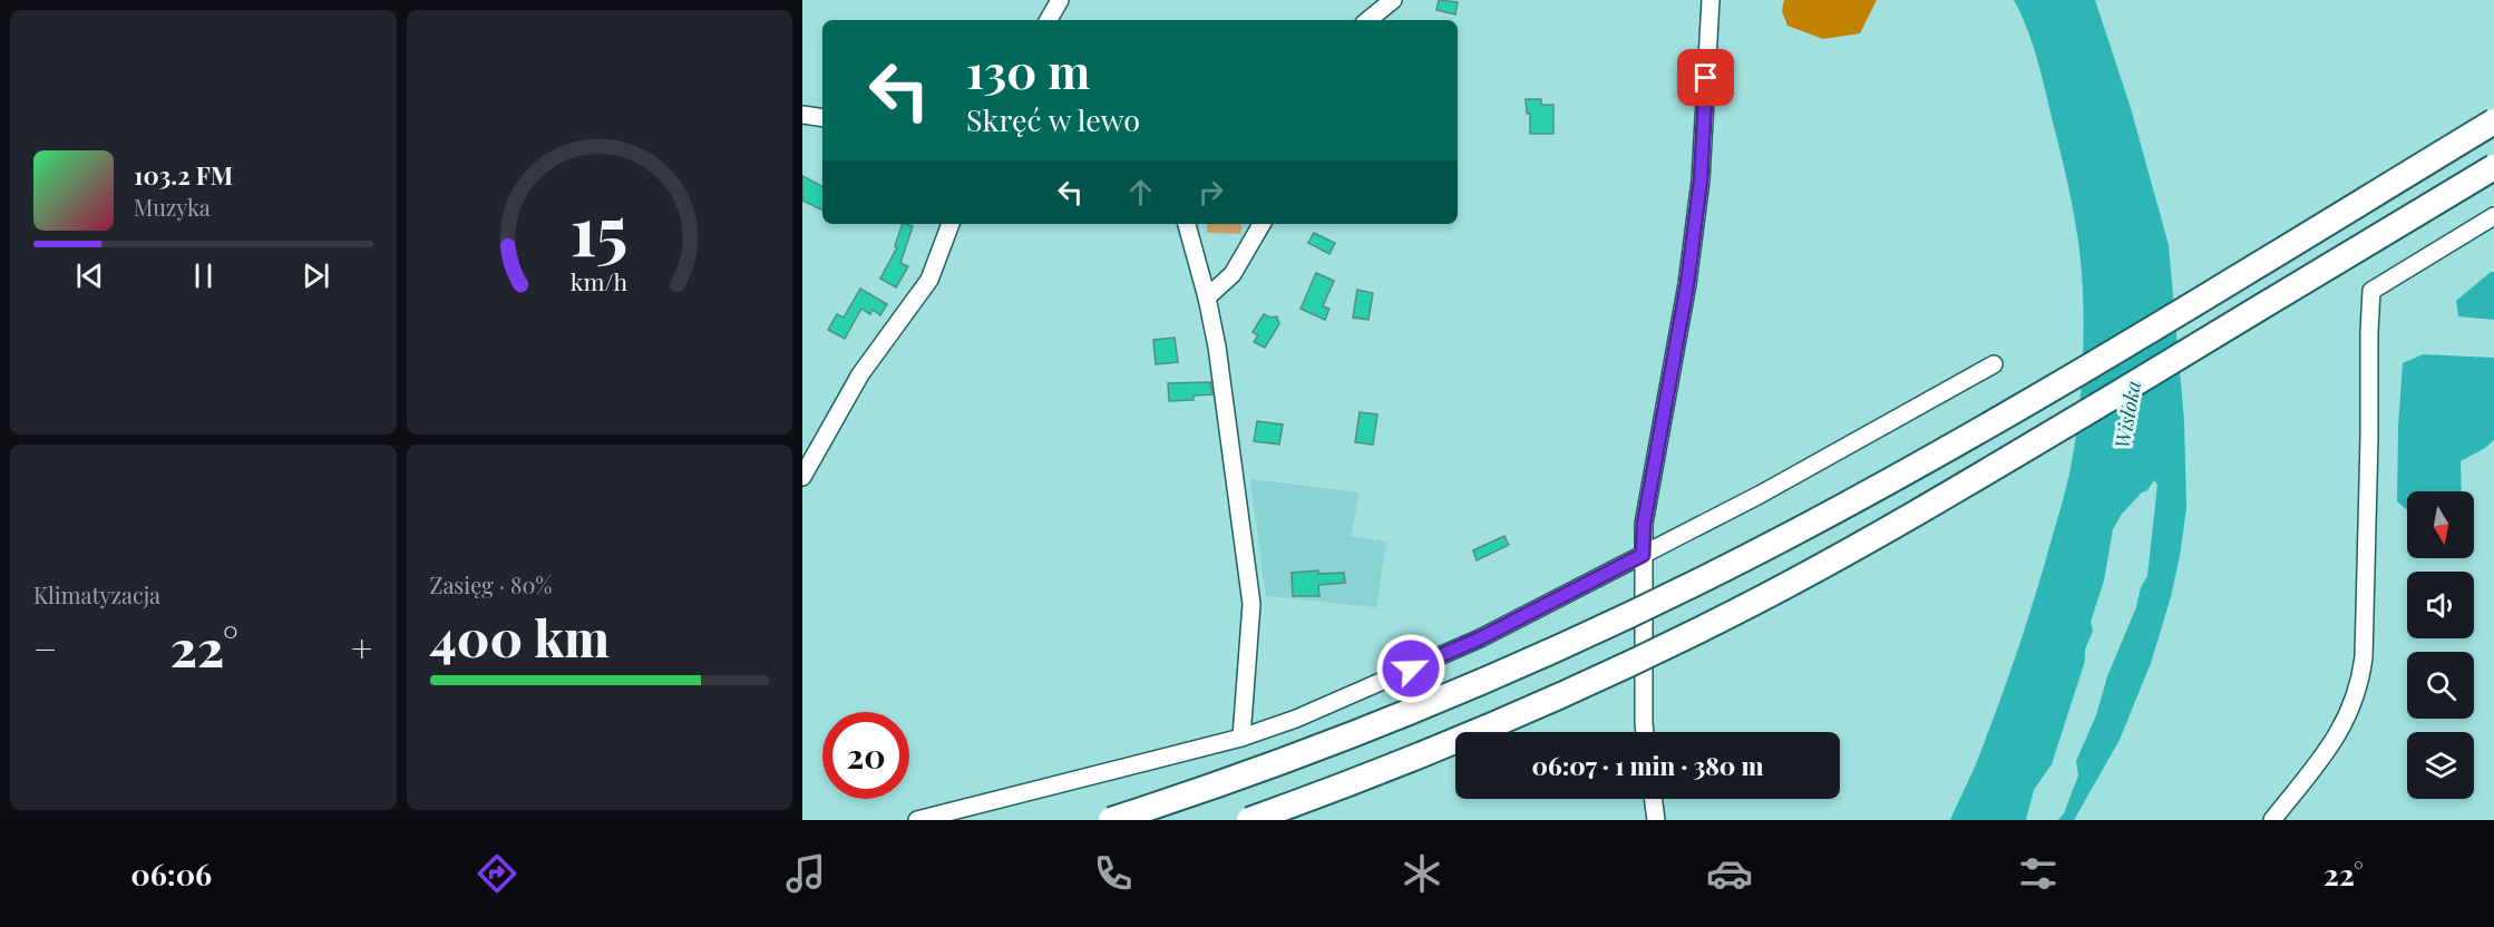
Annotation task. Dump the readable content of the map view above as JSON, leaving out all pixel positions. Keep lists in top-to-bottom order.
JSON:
{
  "water": ["Wisłoka"],
  "north": "bottom",
  "page": {
    "turn": ["130 m", "Skręć w lewo"],
    "song": ["103.2 FM", "Muzyka"],
    "tile": [
      "Klimatyzacja",
      ["Zasięg · 80%", "400 km"]
    ],
    "heat": ["−", "22°", "+"],
    "limit": "20",
    "trip": "06:07 · 1 min · 380 m",
    "tabs": ["06:06", "22°"],
    "gauge": ["15", "km/h"]
  }
}
